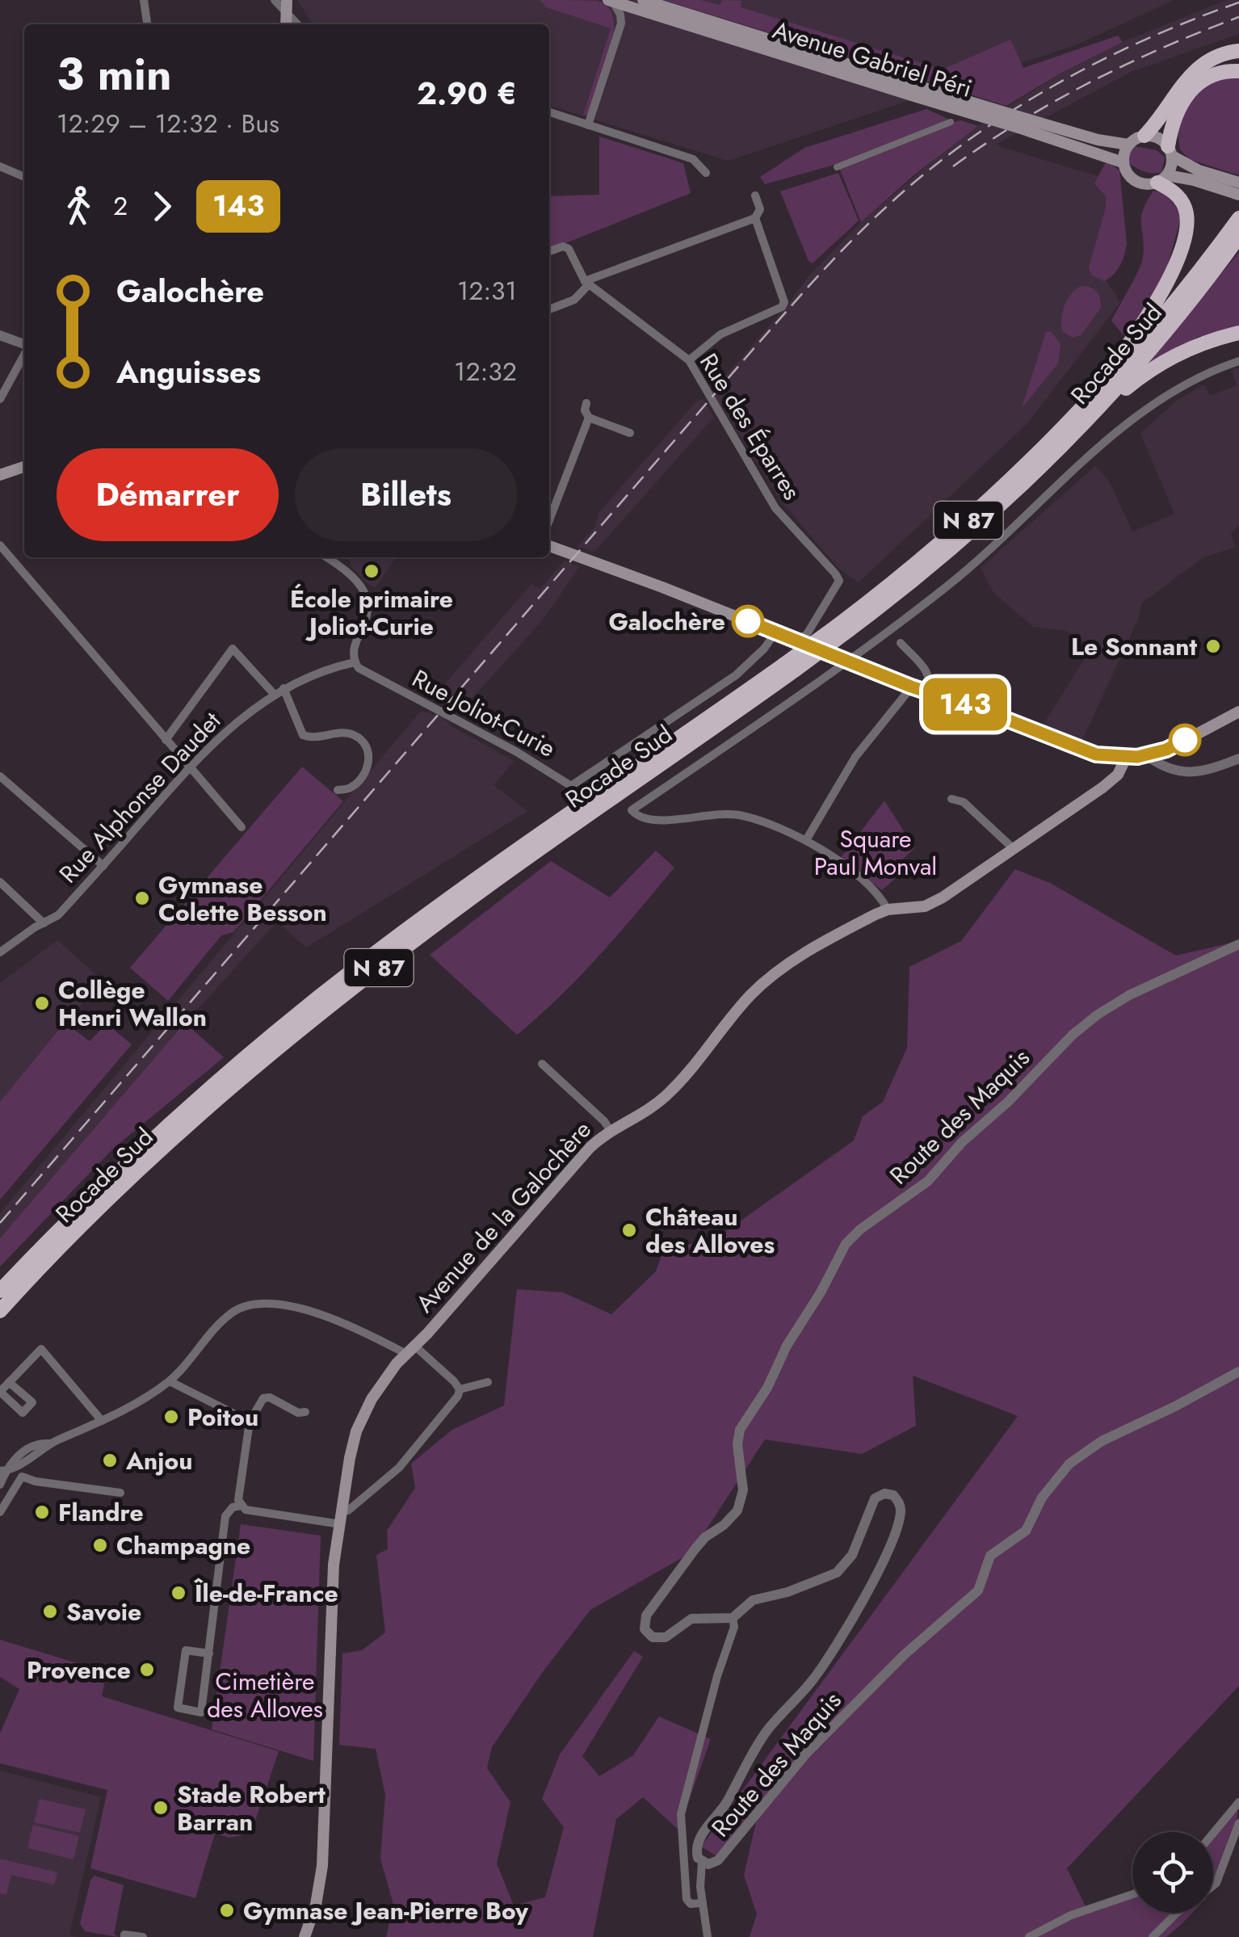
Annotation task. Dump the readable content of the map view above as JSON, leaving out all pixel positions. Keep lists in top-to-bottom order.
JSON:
{
  "streets": {
    "highway": ["Rocade Sud", "N 87"],
    "main road": ["Avenue Gabriel Péri", "Avenue de la Galochère"],
    "street": [
      "Rue des Éparres",
      "Rue Joliot-Curie",
      "Rue Alphonse Daudet",
      "Route des Maquis"
    ]
  },
  "crossings": [
    ["Rue Joliot-Curie", "Rue Alphonse Daudet"]
  ],
  "parks": ["Square Paul Monval", "Cimetière des Alloves"],
  "places": [
    "École primaire Joliot-Curie",
    "Galochère",
    "Le Sonnant",
    "Gymnase Colette Besson",
    "Collège Henri Wallon",
    "Château des Alloves",
    "Poitou",
    "Anjou",
    "Flandre",
    "Champagne",
    "Île-de-France",
    "Savoie",
    "Provence",
    "Stade Robert Barran",
    "Gymnase Jean-Pierre Boy"
  ],
  "lines": ["bus line 143"],
  "page": {
    "on_map": "143",
    "heading": ["3 min", "12:29 – 12:32 · Bus", "2.90 €"],
    "legs": ["2", "143"],
    "list": [
      {
        "name": "Galochère",
        "value": "12:31"
      },
      {
        "name": "Anguisses",
        "value": "12:32"
      }
    ],
    "buttons": ["Démarrer", "Billets"]
  }
}
